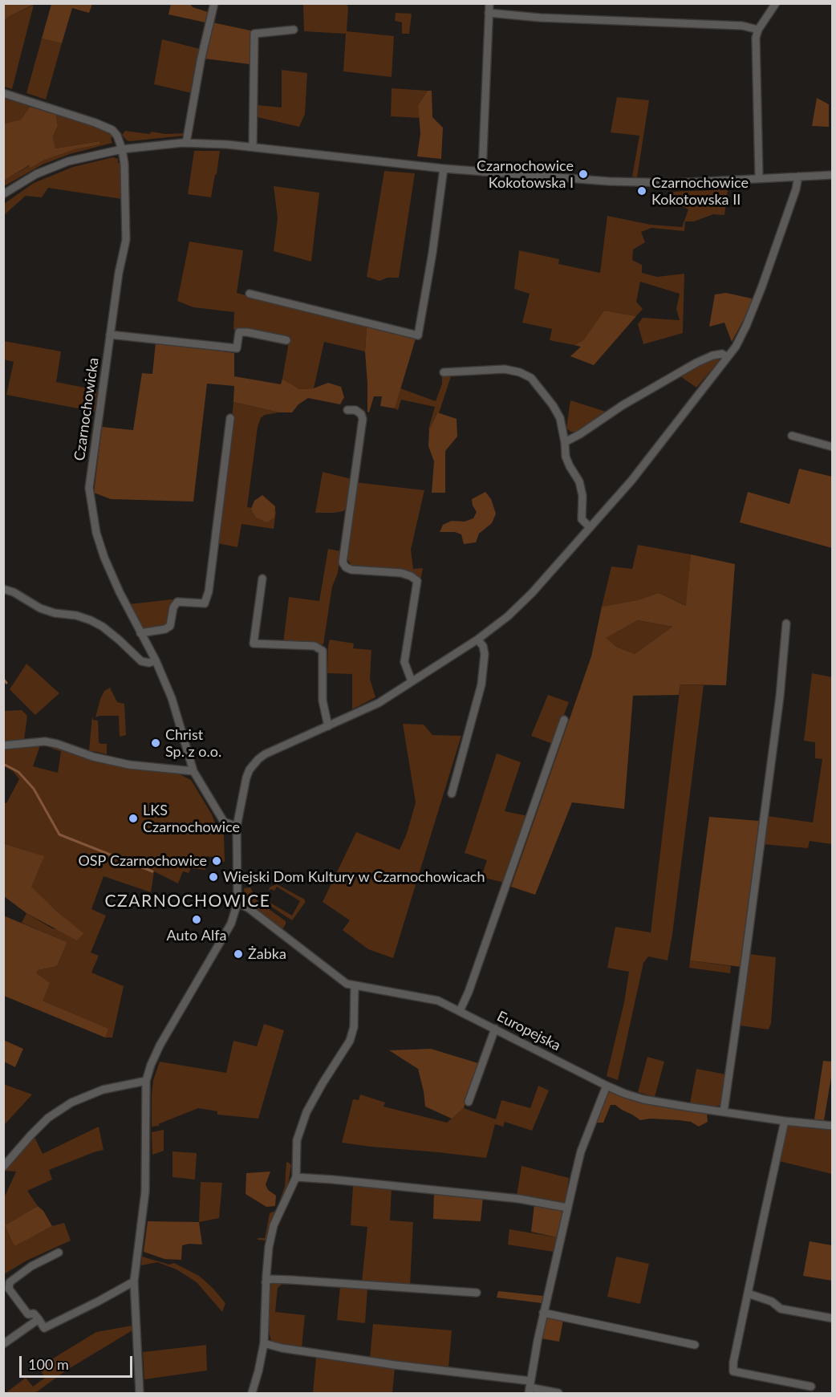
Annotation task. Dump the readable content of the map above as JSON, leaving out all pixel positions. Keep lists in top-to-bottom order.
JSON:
{
  "streets": {
    "street": ["Czarnochowicka", "Europejska"]
  },
  "districts": ["CZARNOCHOWICE"],
  "places": [
    "Czarnochowice Kokotowska I",
    "Czarnochowice Kokotowska II",
    "Christ Sp. z o.o.",
    "LKS Czarnochowice",
    "OSP Czarnochowice",
    "Wiejski Dom Kultury w Czarnochowicach",
    "Auto Alfa",
    "Żabka"
  ],
  "scale_bar": "100 m"
}
